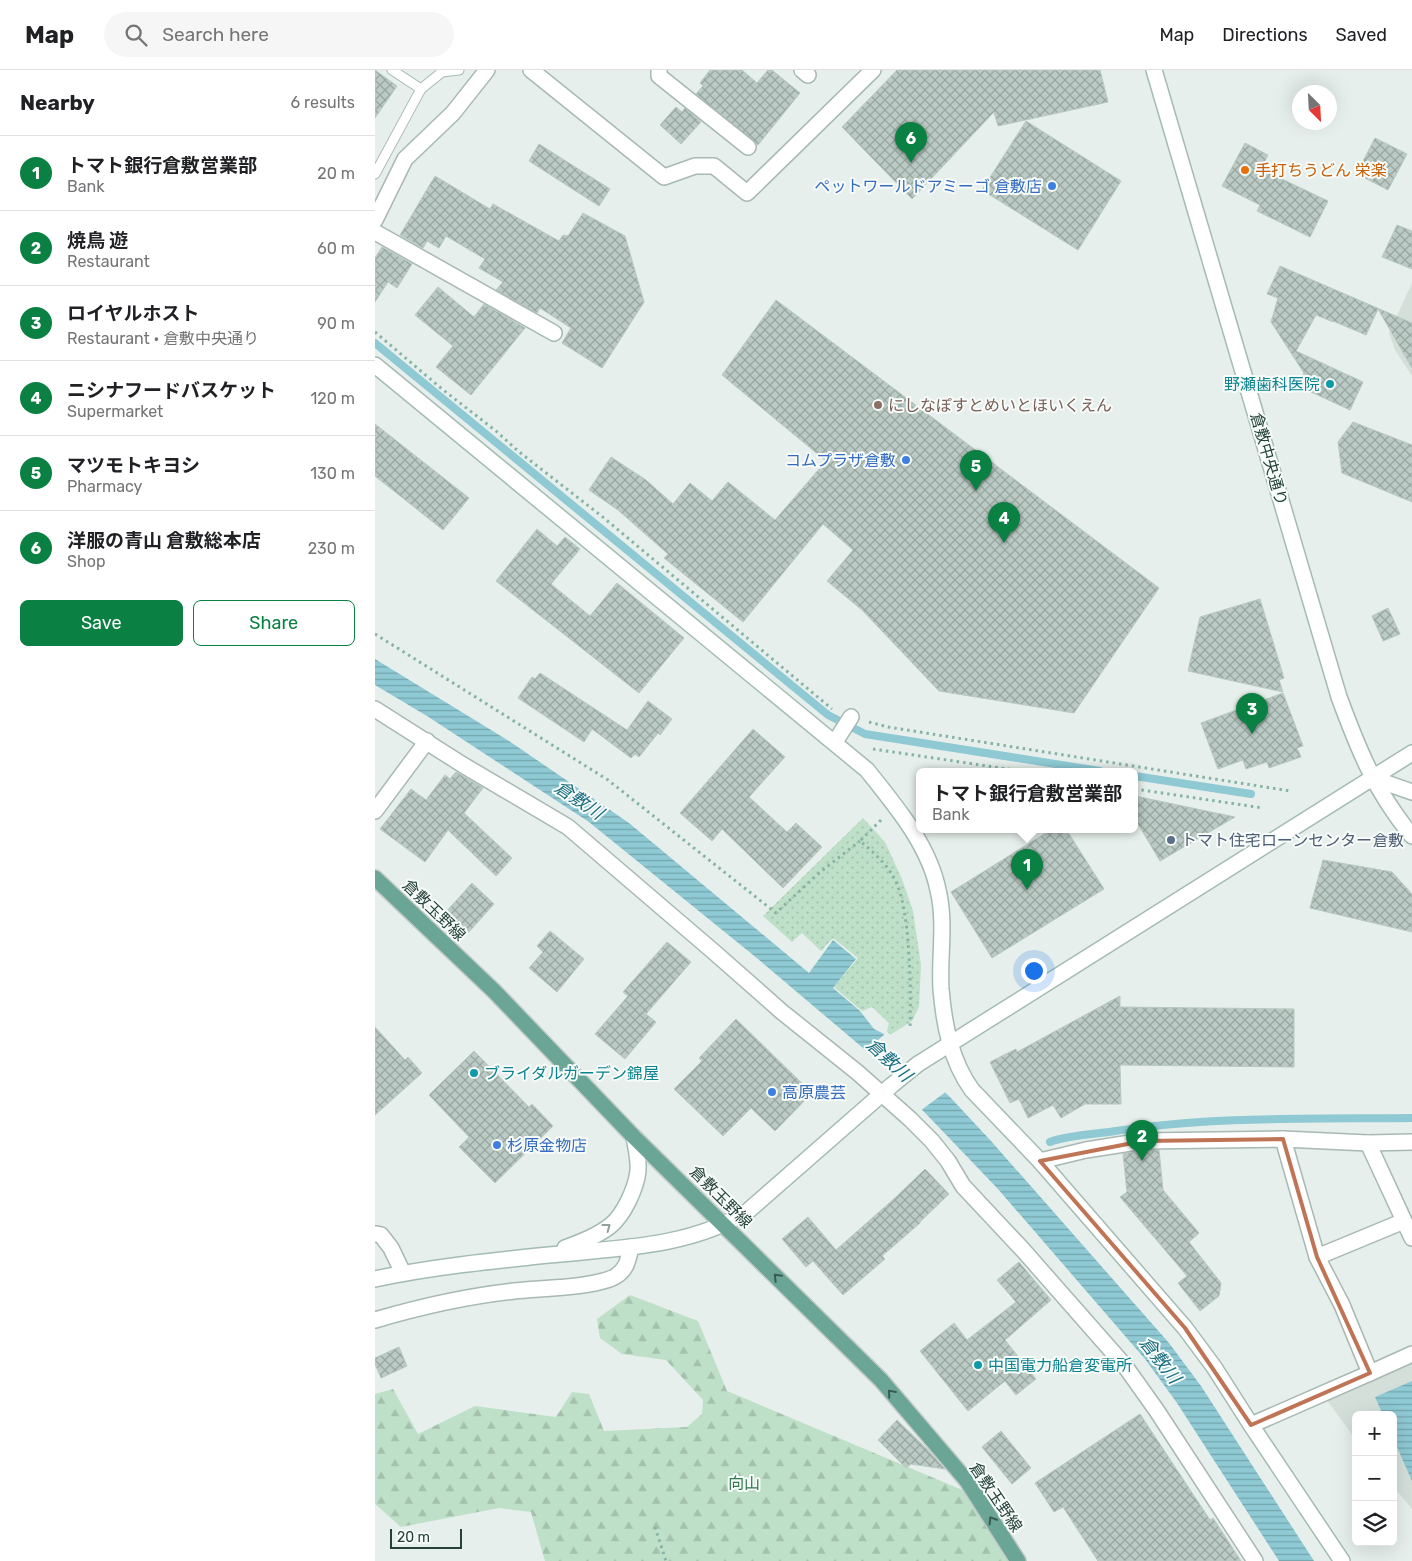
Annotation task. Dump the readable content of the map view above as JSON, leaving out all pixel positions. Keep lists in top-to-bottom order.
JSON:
{
  "streets": {
    "main road": ["倉敷玉野線"],
    "street": ["倉敷中央通り"]
  },
  "one_way": ["倉敷玉野線"],
  "water": ["倉敷川"],
  "parks": ["向山"],
  "places": [
    "手打ちうどん 栄楽",
    "ペットワールドアミーゴ 倉敷店",
    "野瀬歯科医院",
    "にしなぽすとめいとほいくえん",
    "コムプラザ倉敷",
    "トマト住宅ローンセンター倉敷",
    "ブライダルガーデン錦屋",
    "高原農芸",
    "杉原金物店",
    "中国電力船倉変電所"
  ],
  "scale_bar": "20 m",
  "north": "bottom right",
  "page": {
    "header": "Map",
    "search": "Search here",
    "nav": ["Map", "Directions", "Saved"],
    "heading": ["Nearby", "6 results"],
    "pins": [
      "6",
      "5",
      "4",
      "3",
      "1",
      "2"
    ],
    "list": [
      {
        "mark": "1",
        "name": "トマト銀行倉敷営業部",
        "note": "Bank",
        "value": "20 m"
      },
      {
        "mark": "2",
        "name": "焼鳥 遊",
        "note": "Restaurant",
        "value": "60 m"
      },
      {
        "mark": "3",
        "name": "ロイヤルホスト",
        "note": "Restaurant · 倉敷中央通り",
        "value": "90 m"
      },
      {
        "mark": "4",
        "name": "ニシナフードバスケット",
        "note": "Supermarket",
        "value": "120 m"
      },
      {
        "mark": "5",
        "name": "マツモトキヨシ",
        "note": "Pharmacy",
        "value": "130 m"
      },
      {
        "mark": "6",
        "name": "洋服の青山 倉敷総本店",
        "note": "Shop",
        "value": "230 m"
      }
    ],
    "buttons": ["Save", "Share"],
    "popup": ["トマト銀行倉敷営業部", "Bank"],
    "map_buttons": ["+", "−"],
    "scale": "20 m"
  }
}
